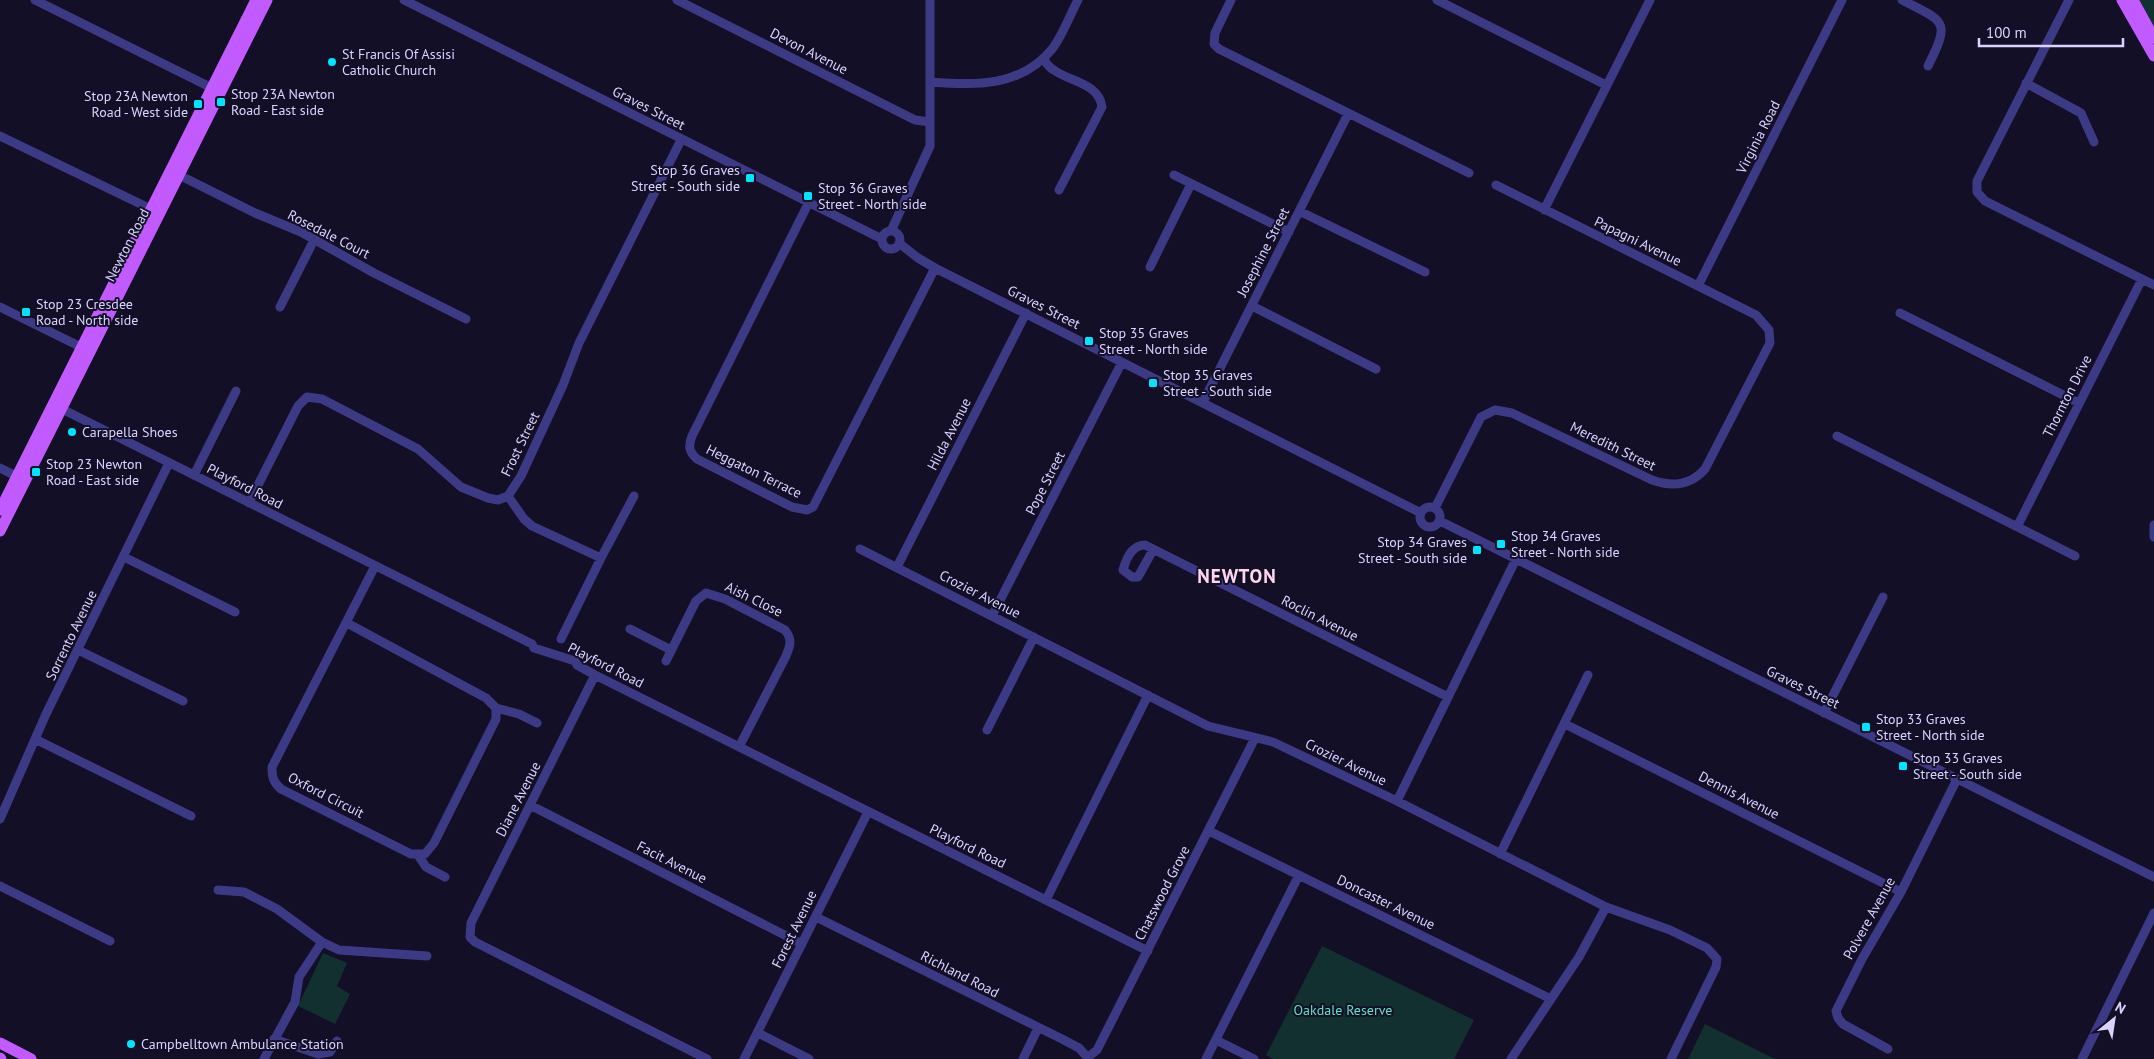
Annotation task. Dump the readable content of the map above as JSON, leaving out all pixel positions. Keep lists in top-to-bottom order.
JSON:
{
  "streets": {
    "main road": ["Newton Road"],
    "street": [
      "Devon Avenue",
      "Graves Street",
      "Virginia Road",
      "Rosedale Court",
      "Papagni Avenue",
      "Josephine Street",
      "Thornton Drive",
      "Hilda Avenue",
      "Frost Street",
      "Meredith Street",
      "Heggaton Terrace",
      "Pope Street",
      "Playford Road",
      "Crozier Avenue",
      "Aish Close",
      "Roclin Avenue",
      "Sorrento Avenue",
      "Oxford Circuit",
      "Dennis Avenue",
      "Diane Avenue",
      "Facit Avenue",
      "Chatswood Grove",
      "Doncaster Avenue",
      "Polvere Avenue",
      "Forest Avenue",
      "Richland Road"
    ]
  },
  "crossings": [
    ["Graves Street", "Josephine Street"],
    ["Graves Street", "Hilda Avenue"],
    ["Graves Street", "Frost Street"],
    ["Graves Street", "Meredith Street"],
    ["Graves Street", "Heggaton Terrace"],
    ["Graves Street", "Pope Street"],
    ["Graves Street", "Polvere Avenue"],
    ["Virginia Road", "Papagni Avenue"],
    ["Rosedale Court", "Newton Road"],
    ["Papagni Avenue", "Meredith Street"],
    ["Newton Road", "Playford Road"],
    ["Hilda Avenue", "Crozier Avenue"],
    ["Frost Street", "Playford Road"],
    ["Pope Street", "Crozier Avenue"],
    ["Playford Road", "Aish Close"],
    ["Playford Road", "Sorrento Avenue"],
    ["Playford Road", "Oxford Circuit"],
    ["Playford Road", "Diane Avenue"],
    ["Playford Road", "Chatswood Grove"],
    ["Playford Road", "Forest Avenue"],
    ["Crozier Avenue", "Chatswood Grove"],
    ["Dennis Avenue", "Polvere Avenue"],
    ["Diane Avenue", "Facit Avenue"],
    ["Facit Avenue", "Forest Avenue"],
    ["Chatswood Grove", "Doncaster Avenue"],
    ["Chatswood Grove", "Richland Road"],
    ["Forest Avenue", "Richland Road"]
  ],
  "districts": ["NEWTON"],
  "parks": ["Oakdale Reserve"],
  "places": {
    "other": ["St Francis Of Assisi Catholic Church", "Carapella Shoes", "Campbelltown Ambulance Station"],
    "transit": [
      "Stop 23A Newton Road - East side",
      "Stop 23A Newton Road - West side",
      "Stop 36 Graves Street - South side",
      "Stop 36 Graves Street - North side",
      "Stop 23 Cresdee Road - North side",
      "Stop 35 Graves Street - North side",
      "Stop 35 Graves Street - South side",
      "Stop 23 Newton Road - East side",
      "Stop 34 Graves Street - North side",
      "Stop 34 Graves Street - South side",
      "Stop 33 Graves Street - North side",
      "Stop 33 Graves Street - South side"
    ]
  },
  "scale_bar": "100 m",
  "north": "top right"
}
